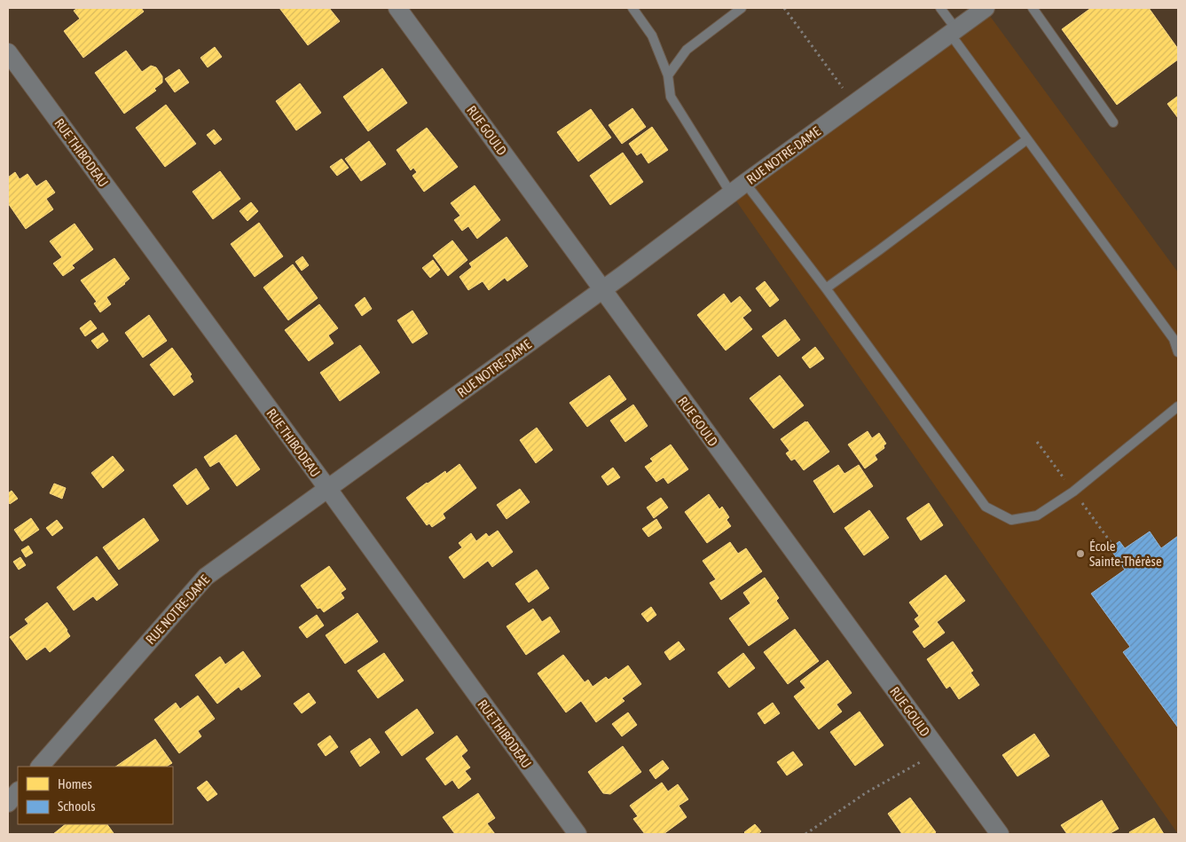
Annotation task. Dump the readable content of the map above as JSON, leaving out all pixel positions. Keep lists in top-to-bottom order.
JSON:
{
  "streets": {
    "street": ["RUE GOULD", "RUE THIBODEAU", "RUE NOTRE-DAME"]
  },
  "crossings": [
    ["RUE GOULD", "RUE NOTRE-DAME"],
    ["RUE THIBODEAU", "RUE NOTRE-DAME"]
  ],
  "places": ["École Sainte-Thérèse"],
  "legend": ["Homes", "Schools"]
}
